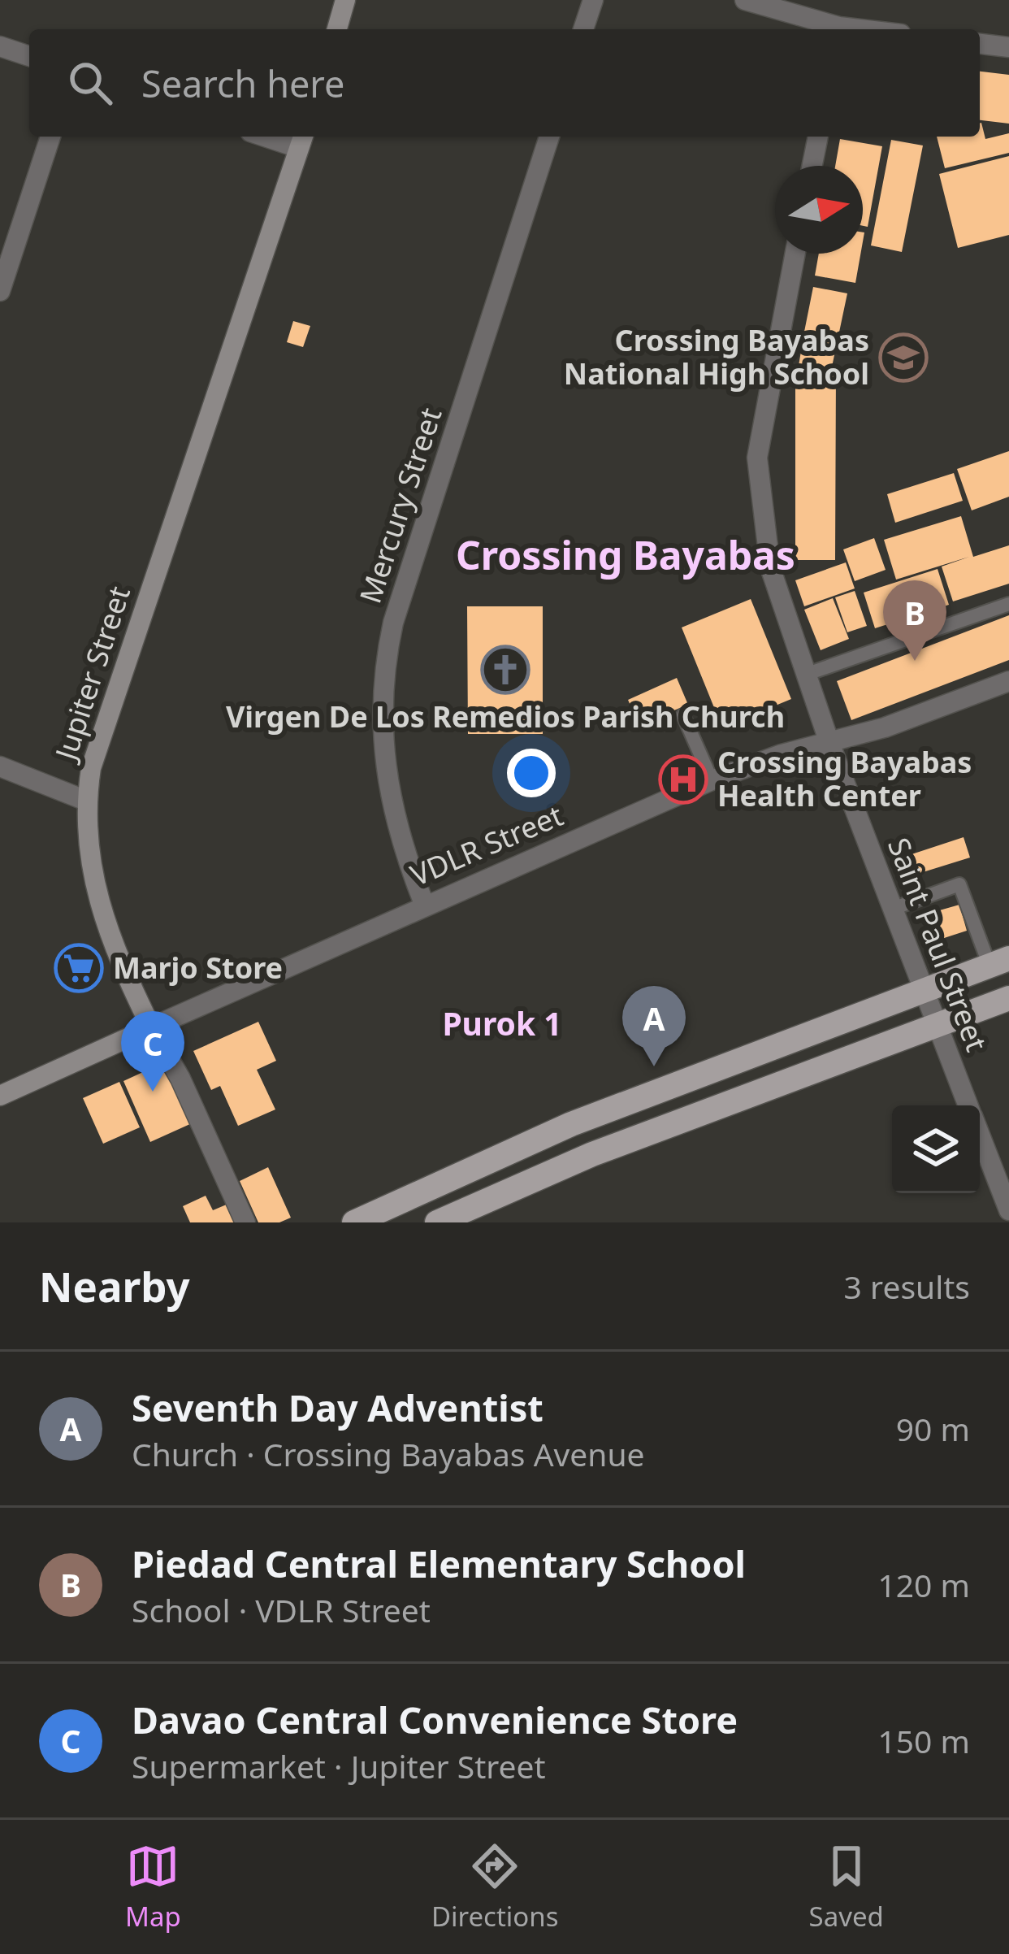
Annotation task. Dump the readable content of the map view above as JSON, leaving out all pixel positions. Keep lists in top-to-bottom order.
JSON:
{
  "streets": {
    "main road": ["Jupiter Street", "VDLR Street"],
    "street": ["Mercury Street", "Saint Paul Street"]
  },
  "crossings": [
    ["Mercury Street", "VDLR Street"],
    ["Jupiter Street", "VDLR Street"],
    ["VDLR Street", "Saint Paul Street"]
  ],
  "districts": ["Crossing Bayabas", "Purok 1"],
  "places": {
    "school or university": ["Crossing Bayabas National High School"],
    "church": ["Virgen De Los Remedios Parish Church"],
    "hospital": ["Crossing Bayabas Health Center"],
    "supermarket": ["Marjo Store"]
  },
  "north": "right",
  "page": {
    "search": "Search here",
    "pins": ["B", "A", "C"],
    "heading": ["Nearby", "3 results"],
    "list": [
      {
        "mark": "A",
        "name": "Seventh Day Adventist",
        "note": "Church · Crossing Bayabas Avenue",
        "value": "90 m"
      },
      {
        "mark": "B",
        "name": "Piedad Central Elementary School",
        "note": "School · VDLR Street",
        "value": "120 m"
      },
      {
        "mark": "C",
        "name": "Davao Central Convenience Store",
        "note": "Supermarket · Jupiter Street",
        "value": "150 m"
      }
    ],
    "nav": ["Map", "Directions", "Saved"]
  }
}
